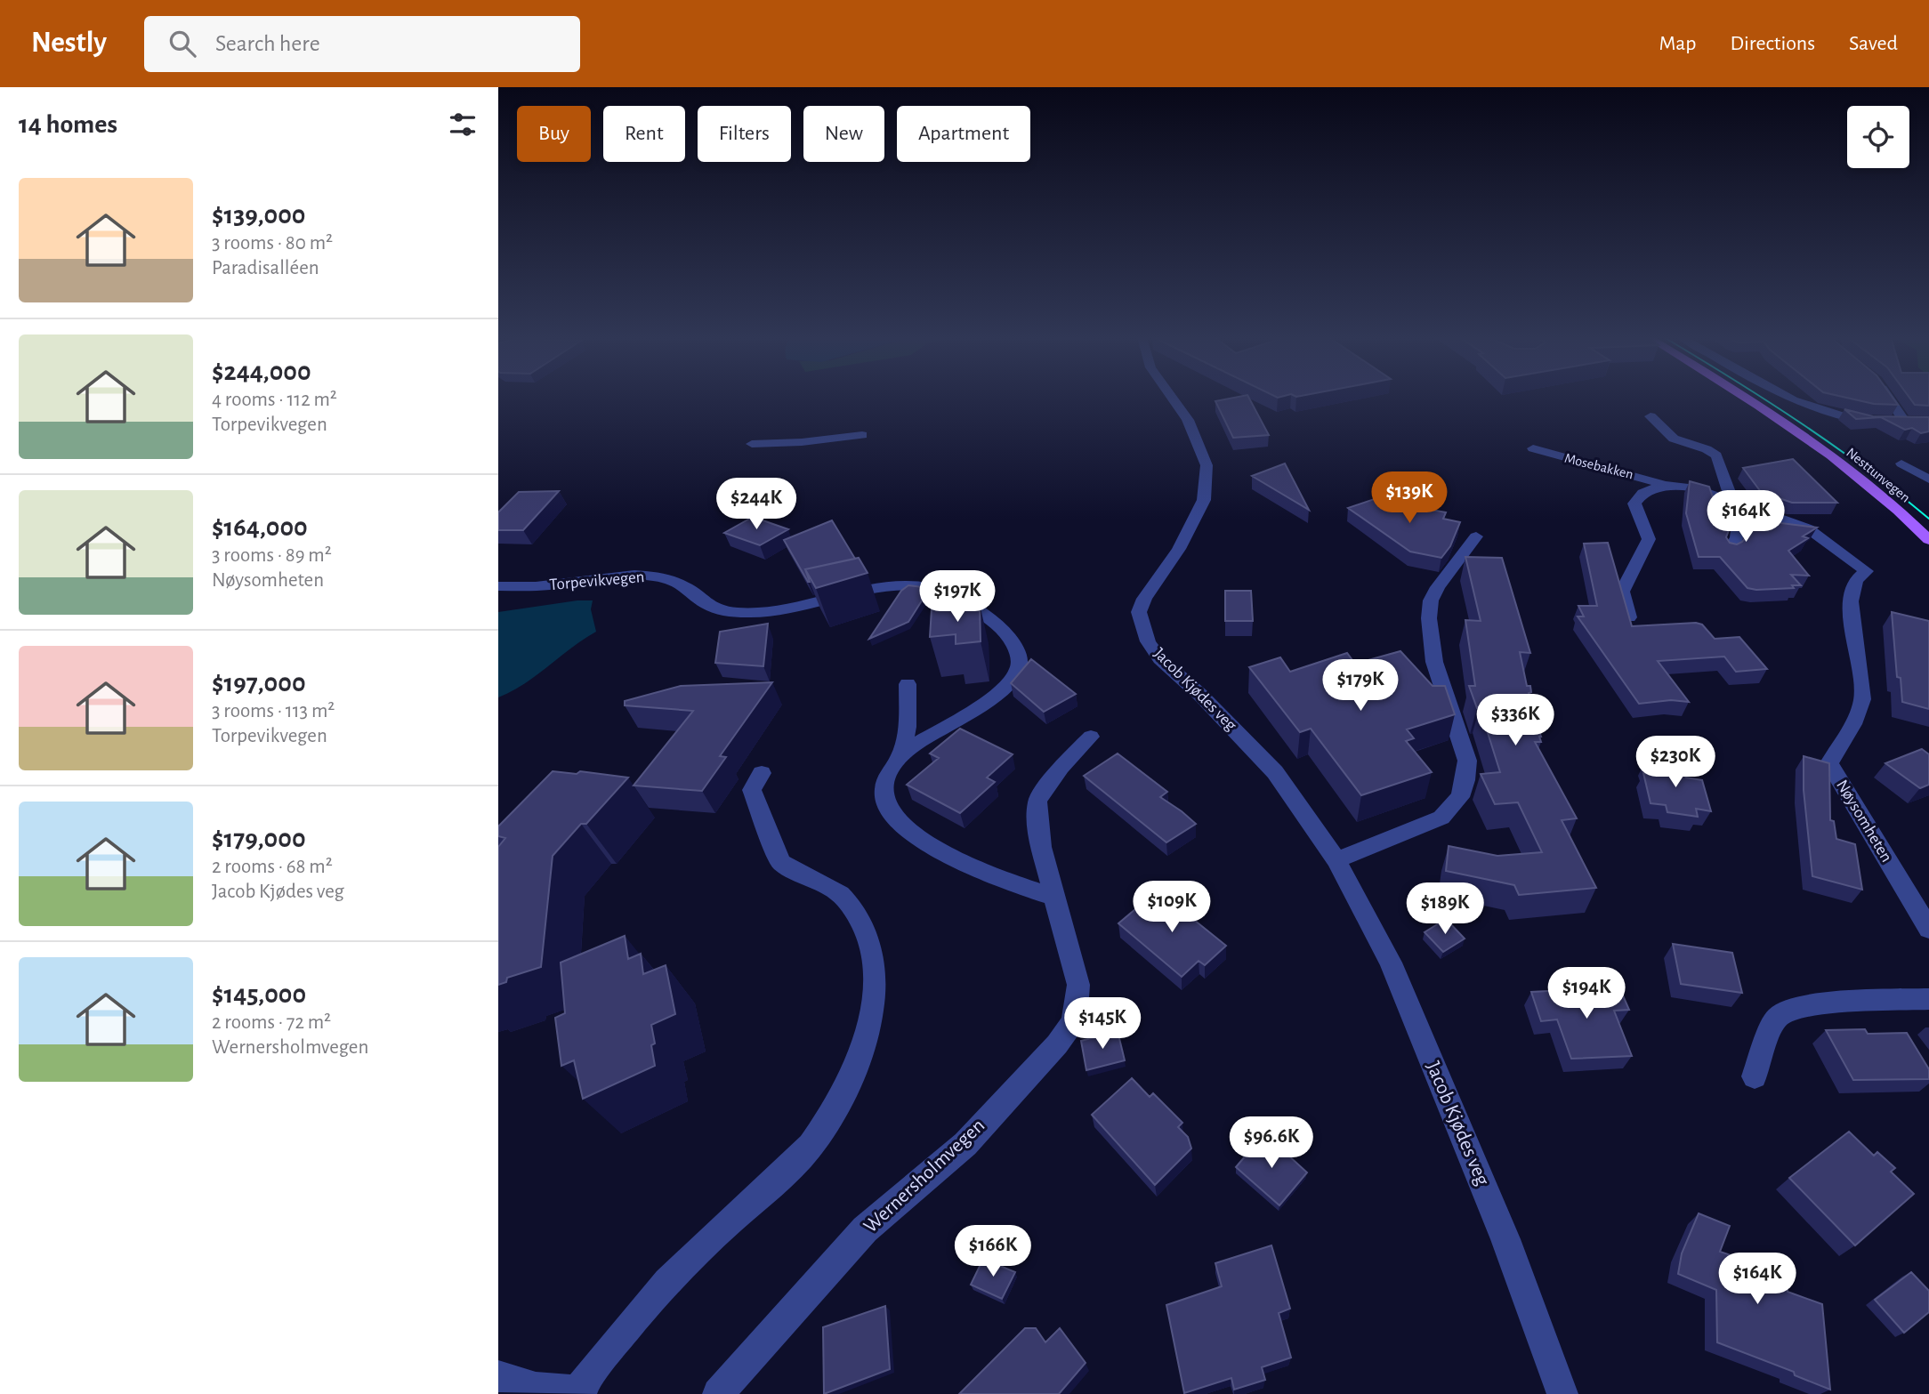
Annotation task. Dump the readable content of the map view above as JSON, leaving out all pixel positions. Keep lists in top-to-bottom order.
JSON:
{
  "streets": {
    "main road": ["Nesttunvegen"],
    "street": [
      "Mosebakken",
      "Torpevikvegen",
      "Jacob Kjødes veg",
      "Nøysomheten",
      "Wernersholmvegen"
    ]
  },
  "crossings": [
    ["Mosebakken", "Nøysomheten"],
    ["Torpevikvegen", "Wernersholmvegen"]
  ],
  "page": {
    "header": "Nestly",
    "search": "Search here",
    "nav": ["Map", "Directions", "Saved"],
    "heading": "14 homes",
    "chip": [
      "Buy",
      "Rent",
      "Filters",
      "New",
      "Apartment"
    ],
    "list": [
      {
        "name": "$139,000",
        "note": "3 rooms · 80 m² · Paradisalléen"
      },
      {
        "name": "$244,000",
        "note": "4 rooms · 112 m² · Torpevikvegen"
      },
      {
        "name": "$164,000",
        "note": "3 rooms · 89 m² · Nøysomheten"
      },
      {
        "name": "$197,000",
        "note": "3 rooms · 113 m² · Torpevikvegen"
      },
      {
        "name": "$179,000",
        "note": "2 rooms · 68 m² · Jacob Kjødes veg"
      },
      {
        "name": "$145,000",
        "note": "2 rooms · 72 m² · Wernersholmvegen"
      }
    ],
    "price": [
      "$139K",
      "$244K",
      "$164K",
      "$197K",
      "$179K",
      "$336K",
      "$230K",
      "$109K",
      "$189K",
      "$194K",
      "$145K",
      "$96.6K",
      "$166K",
      "$164K"
    ]
  }
}
